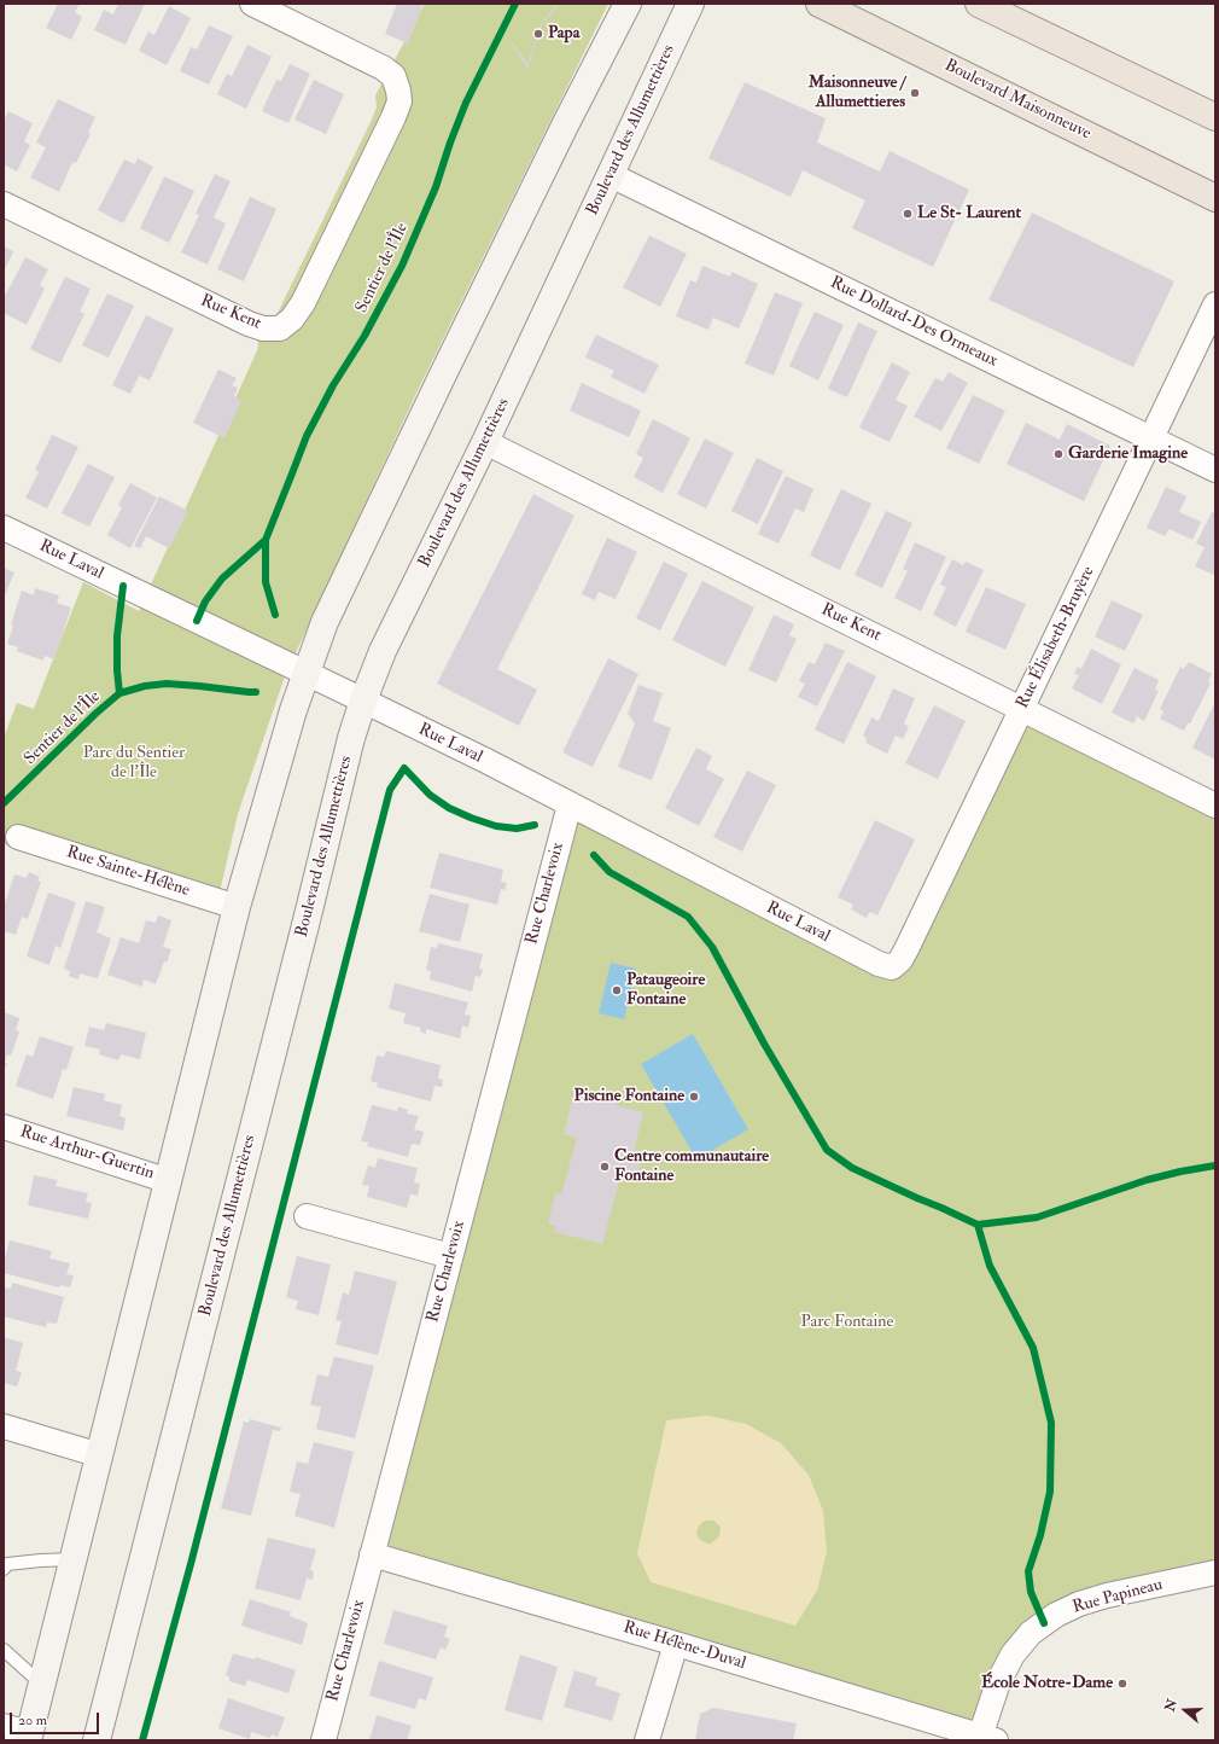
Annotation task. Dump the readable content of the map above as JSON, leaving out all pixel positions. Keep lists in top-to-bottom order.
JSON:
{
  "streets": {
    "main road": ["Boulevard Maisonneuve", "Boulevard des Allumettières"],
    "street": [
      "Rue Kent",
      "Rue Dollard-Des Ormeaux",
      "Rue Laval",
      "Rue Élisabeth-Bruyère",
      "Rue Sainte-Hélène",
      "Rue Charlevoix",
      "Rue Arthur-Guertin",
      "Rue Papineau",
      "Rue Hélène-Duval"
    ],
    "cycle path": ["Sentier de l'Île"]
  },
  "crossings": [
    ["Boulevard des Allumettières", "Rue Kent"],
    ["Boulevard des Allumettières", "Rue Dollard-Des Ormeaux"],
    ["Boulevard des Allumettières", "Rue Laval"],
    ["Rue Kent", "Rue Élisabeth-Bruyère"],
    ["Rue Dollard-Des Ormeaux", "Rue Élisabeth-Bruyère"],
    ["Rue Laval", "Rue Élisabeth-Bruyère"],
    ["Rue Laval", "Rue Charlevoix"],
    ["Rue Charlevoix", "Rue Hélène-Duval"],
    ["Rue Papineau", "Rue Hélène-Duval"]
  ],
  "parks": ["Parc du Sentier de l'Île", "Parc Fontaine"],
  "places": [
    "Papa",
    "Maisonneuve / Allumettieres",
    "Le St- Laurent",
    "Garderie Imagine",
    "Pataugeoire Fontaine",
    "Piscine Fontaine",
    "Centre communautaire Fontaine",
    "École Notre-Dame"
  ],
  "scale_bar": "20 m",
  "north": "left"
}
